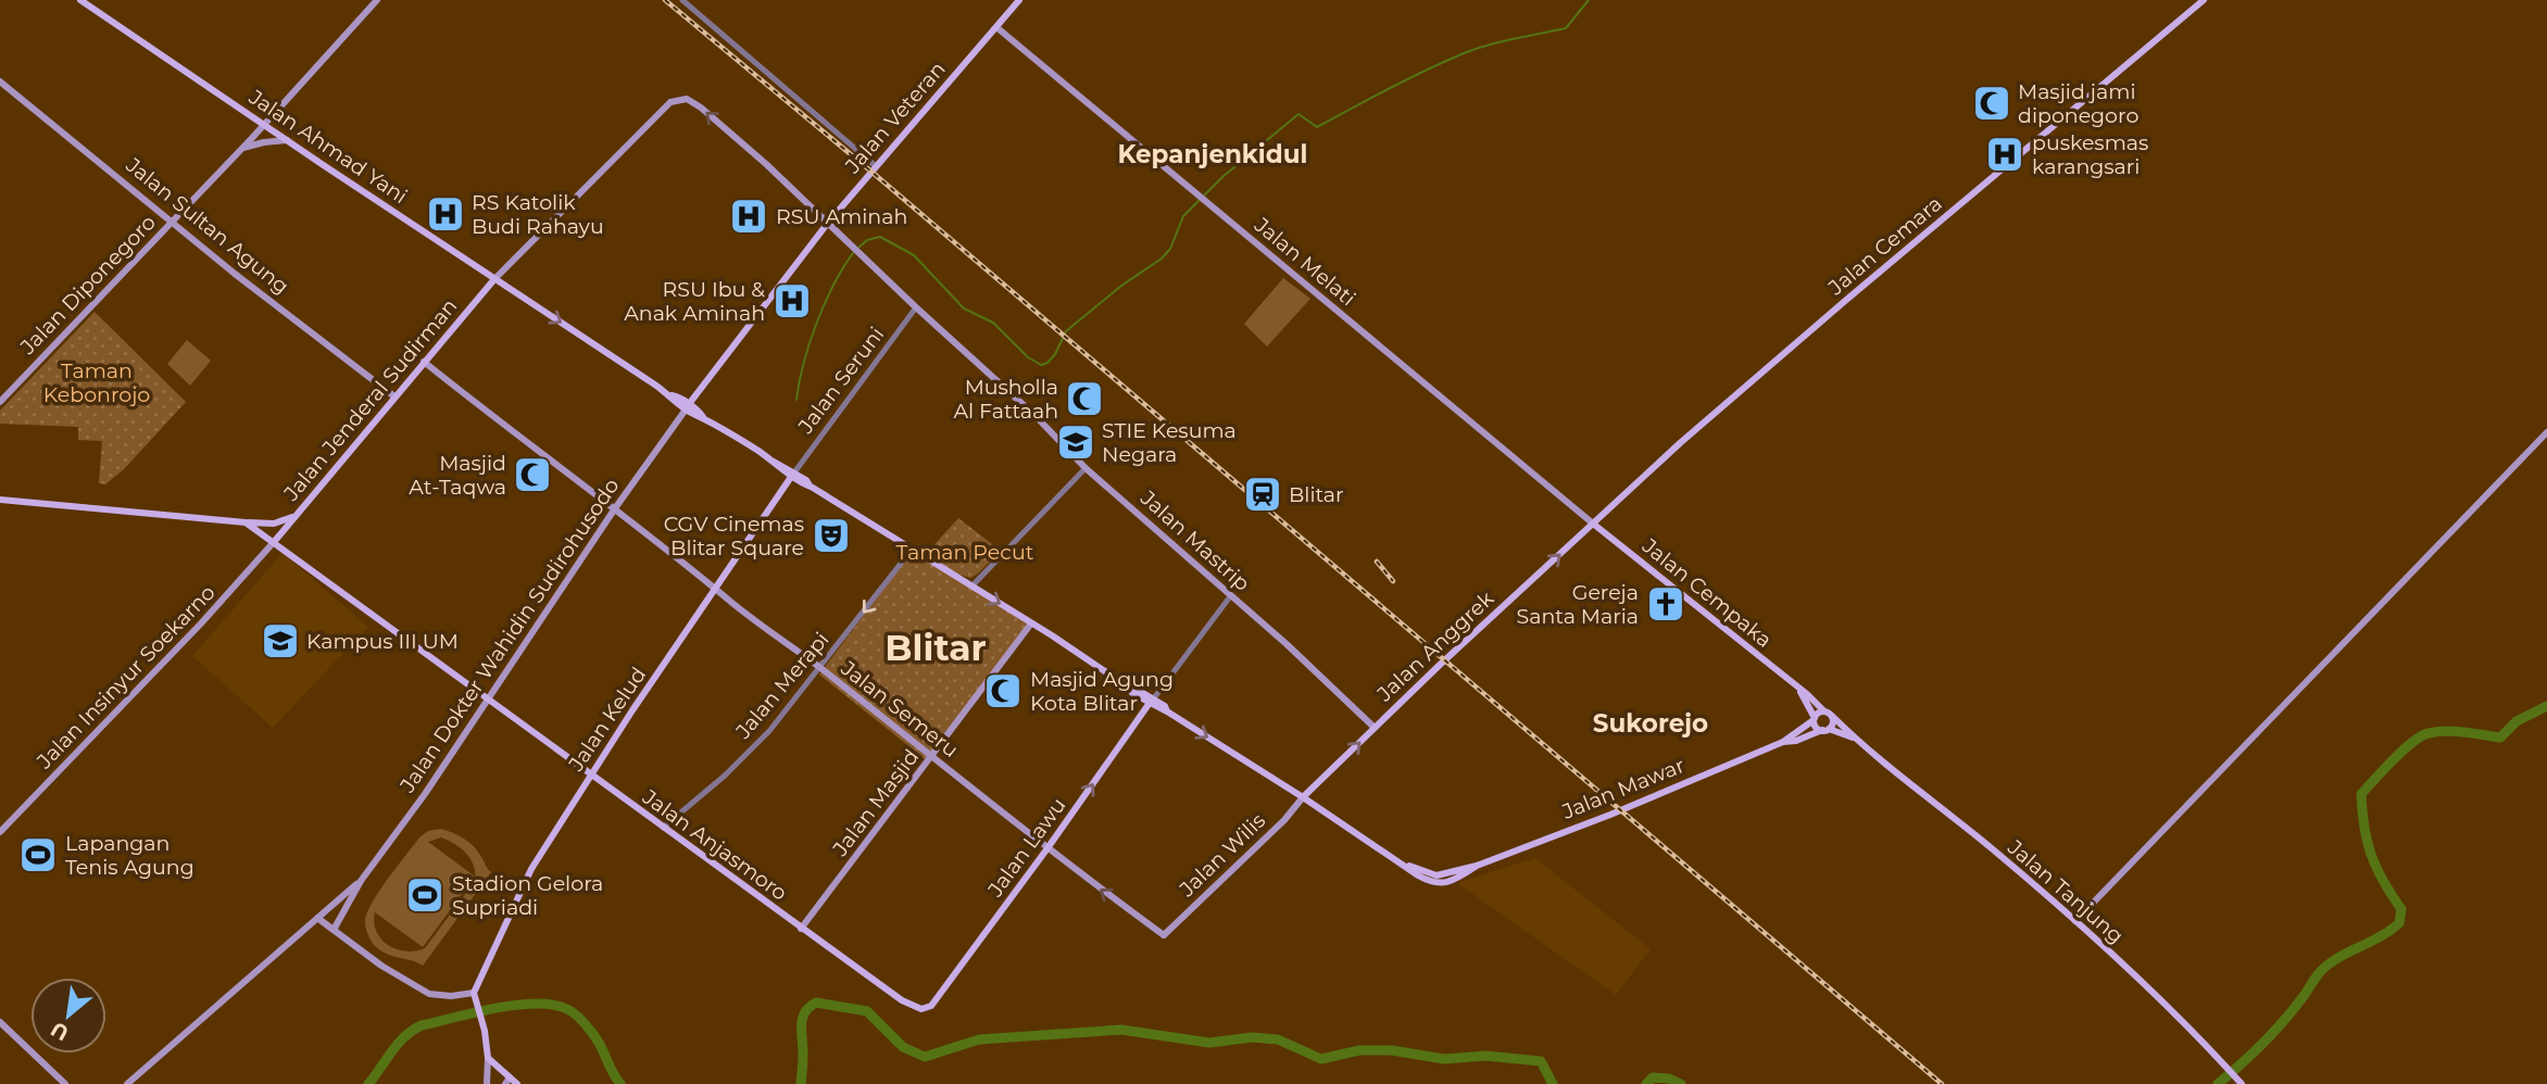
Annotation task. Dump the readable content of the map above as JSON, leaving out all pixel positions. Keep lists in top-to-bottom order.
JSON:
{
  "streets": {
    "main road": [
      "Jalan Veteran",
      "Jalan Ahmad Yani",
      "Jalan Sultan Agung",
      "Jalan Cemara",
      "Jalan Melati",
      "Jalan Diponegoro",
      "Jalan Jenderal Sudirman",
      "Jalan Mastrip",
      "Jalan Cempaka",
      "Jalan Dokter Wahidin Sudirohusodo",
      "Jalan Anggrek",
      "Jalan Insinyur Soekarno",
      "Jalan Semeru",
      "Jalan Kelud",
      "Jalan Mawar",
      "Jalan Masjid",
      "Jalan Anjasmoro",
      "Jalan Lawu",
      "Jalan Wilis",
      "Jalan Tanjung"
    ],
    "street": ["Jalan Seruni", "Jalan Merapi"]
  },
  "crossings": [
    ["Jalan Veteran", "Jalan Ahmad Yani"],
    ["Jalan Veteran", "Jalan Melati"],
    ["Jalan Veteran", "Jalan Mastrip"],
    ["Jalan Veteran", "Jalan Dokter Wahidin Sudirohusodo"],
    ["Jalan Veteran", "Jalan Mawar"],
    ["Jalan Ahmad Yani", "Jalan Diponegoro"],
    ["Jalan Ahmad Yani", "Jalan Jenderal Sudirman"],
    ["Jalan Ahmad Yani", "Jalan Mastrip"],
    ["Jalan Ahmad Yani", "Jalan Dokter Wahidin Sudirohusodo"],
    ["Jalan Ahmad Yani", "Jalan Mawar"],
    ["Jalan Sultan Agung", "Jalan Diponegoro"],
    ["Jalan Sultan Agung", "Jalan Jenderal Sudirman"],
    ["Jalan Cemara", "Jalan Melati"],
    ["Jalan Cemara", "Jalan Cempaka"],
    ["Jalan Cemara", "Jalan Anggrek"],
    ["Jalan Melati", "Jalan Cempaka"],
    ["Jalan Melati", "Jalan Anggrek"],
    ["Jalan Seruni", "Jalan Mastrip"],
    ["Jalan Seruni", "Jalan Kelud"],
    ["Jalan Seruni", "Jalan Mawar"],
    ["Jalan Jenderal Sudirman", "Jalan Mastrip"],
    ["Jalan Jenderal Sudirman", "Jalan Insinyur Soekarno"],
    ["Jalan Jenderal Sudirman", "Jalan Semeru"],
    ["Jalan Jenderal Sudirman", "Jalan Anjasmoro"],
    ["Jalan Mastrip", "Jalan Anggrek"],
    ["Jalan Cempaka", "Jalan Anggrek"],
    ["Jalan Cempaka", "Jalan Mawar"],
    ["Jalan Cempaka", "Jalan Tanjung"],
    ["Jalan Dokter Wahidin Sudirohusodo", "Jalan Semeru"],
    ["Jalan Dokter Wahidin Sudirohusodo", "Jalan Mawar"],
    ["Jalan Dokter Wahidin Sudirohusodo", "Jalan Anjasmoro"],
    ["Jalan Anggrek", "Jalan Mawar"],
    ["Jalan Anggrek", "Jalan Wilis"],
    ["Jalan Insinyur Soekarno", "Jalan Anjasmoro"],
    ["Jalan Merapi", "Jalan Semeru"],
    ["Jalan Merapi", "Jalan Mawar"],
    ["Jalan Merapi", "Jalan Anjasmoro"],
    ["Jalan Semeru", "Jalan Kelud"],
    ["Jalan Semeru", "Jalan Masjid"],
    ["Jalan Semeru", "Jalan Lawu"],
    ["Jalan Semeru", "Jalan Wilis"],
    ["Jalan Kelud", "Jalan Mawar"],
    ["Jalan Kelud", "Jalan Anjasmoro"],
    ["Jalan Mawar", "Jalan Masjid"],
    ["Jalan Mawar", "Jalan Lawu"],
    ["Jalan Mawar", "Jalan Wilis"],
    ["Jalan Mawar", "Jalan Tanjung"],
    ["Jalan Masjid", "Jalan Anjasmoro"],
    ["Jalan Anjasmoro", "Jalan Lawu"]
  ],
  "one_way": ["Jalan Anggrek", "Jalan Merapi", "Jalan Lawu"],
  "districts": ["Kepanjenkidul", "Blitar", "Sukorejo"],
  "parks": ["Taman Kebonrojo", "Taman Pecut"],
  "places": {
    "mosque": [
      "Masjid jami diponegoro",
      "Musholla Al Fattaah",
      "Masjid At-Taqwa",
      "Masjid Agung Kota Blitar"
    ],
    "hospital": [
      "puskesmas karangsari",
      "RS Katolik Budi Rahayu",
      "RSU Aminah",
      "RSU Ibu & Anak Aminah"
    ],
    "school or university": ["STIE Kesuma Negara", "Kampus III UM"],
    "station": ["Blitar"],
    "theatre": ["CGV Cinemas Blitar Square"],
    "church": ["Gereja Santa Maria"],
    "sports": ["Lapangan Tenis Agung", "Stadion Gelora Supriadi"]
  },
  "north": "bottom left"
}
